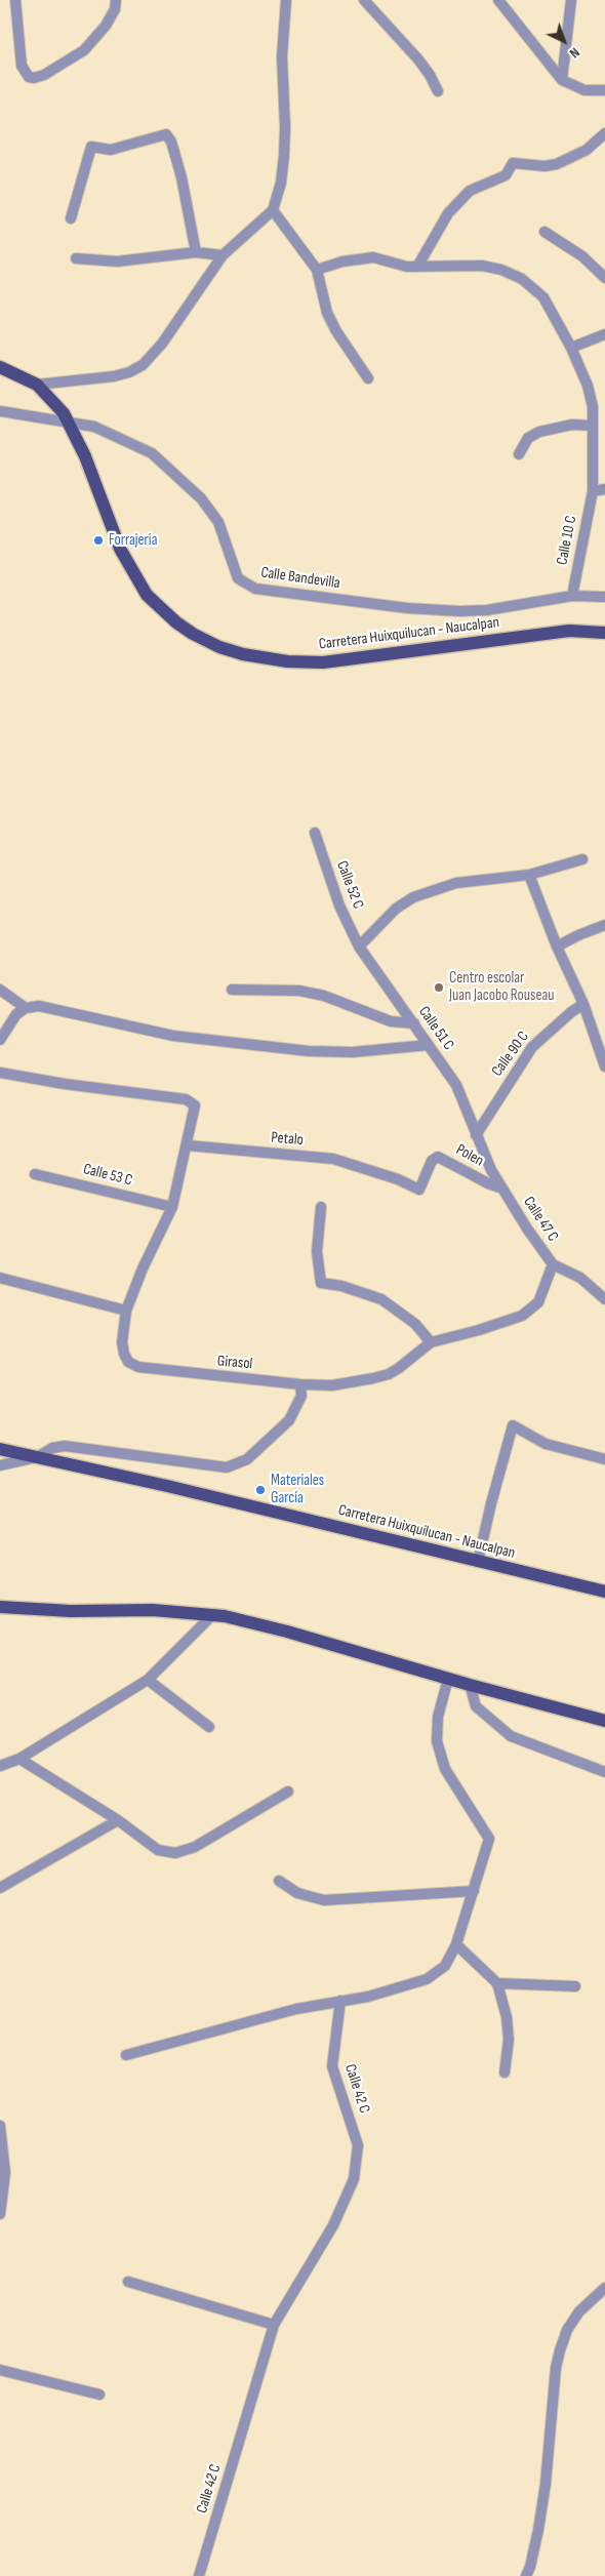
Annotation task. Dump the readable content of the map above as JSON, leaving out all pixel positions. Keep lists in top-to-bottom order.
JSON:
{
  "streets": {
    "main road": ["Carretera Huixquilucan - Naucalpan"],
    "street": [
      "Calle 10 C",
      "Calle Bandevilla",
      "Calle 52 C",
      "Calle 51 C",
      "Calle 90 C",
      "Petalo",
      "Polen",
      "Calle 53 C",
      "Calle 47 C",
      "Girasol",
      "Calle 42 C"
    ]
  },
  "crossings": [
    ["Calle 10 C", "Calle Bandevilla"],
    ["Calle Bandevilla", "Carretera Huixquilucan - Naucalpan"],
    ["Calle 52 C", "Calle 51 C"],
    ["Calle 51 C", "Calle 90 C"],
    ["Calle 51 C", "Calle 47 C"],
    ["Calle 90 C", "Calle 47 C"],
    ["Petalo", "Polen"],
    ["Petalo", "Girasol"],
    ["Polen", "Calle 47 C"],
    ["Calle 53 C", "Girasol"]
  ],
  "places": ["Forrajeria", "Centro escolar Juan Jacobo Rouseau", "Materiales García"],
  "north": "bottom right"
}
